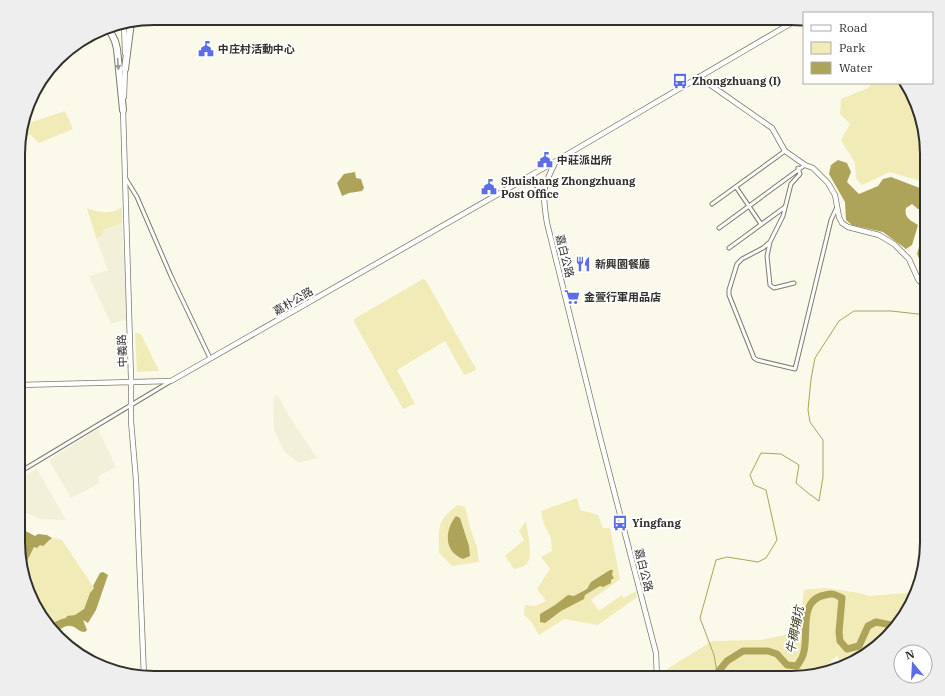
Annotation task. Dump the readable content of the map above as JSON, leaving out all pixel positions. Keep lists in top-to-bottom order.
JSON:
{
  "streets": {
    "main road": ["嘉白公路", "嘉朴公路", "中義路"]
  },
  "crossings": [
    ["嘉白公路", "嘉朴公路"]
  ],
  "water": ["牛稠埔坑"],
  "places": {
    "public building": ["中庄村活動中心", "中莊派出所", "Shuishang Zhongzhuang Post Office"],
    "bus stop": ["Zhongzhuang (I)", "Yingfang"],
    "restaurant": ["新興園餐廳"],
    "supermarket": ["金萱行軍用品店"]
  },
  "legend": ["Road", "Park", "Water"],
  "north": "top"
}
